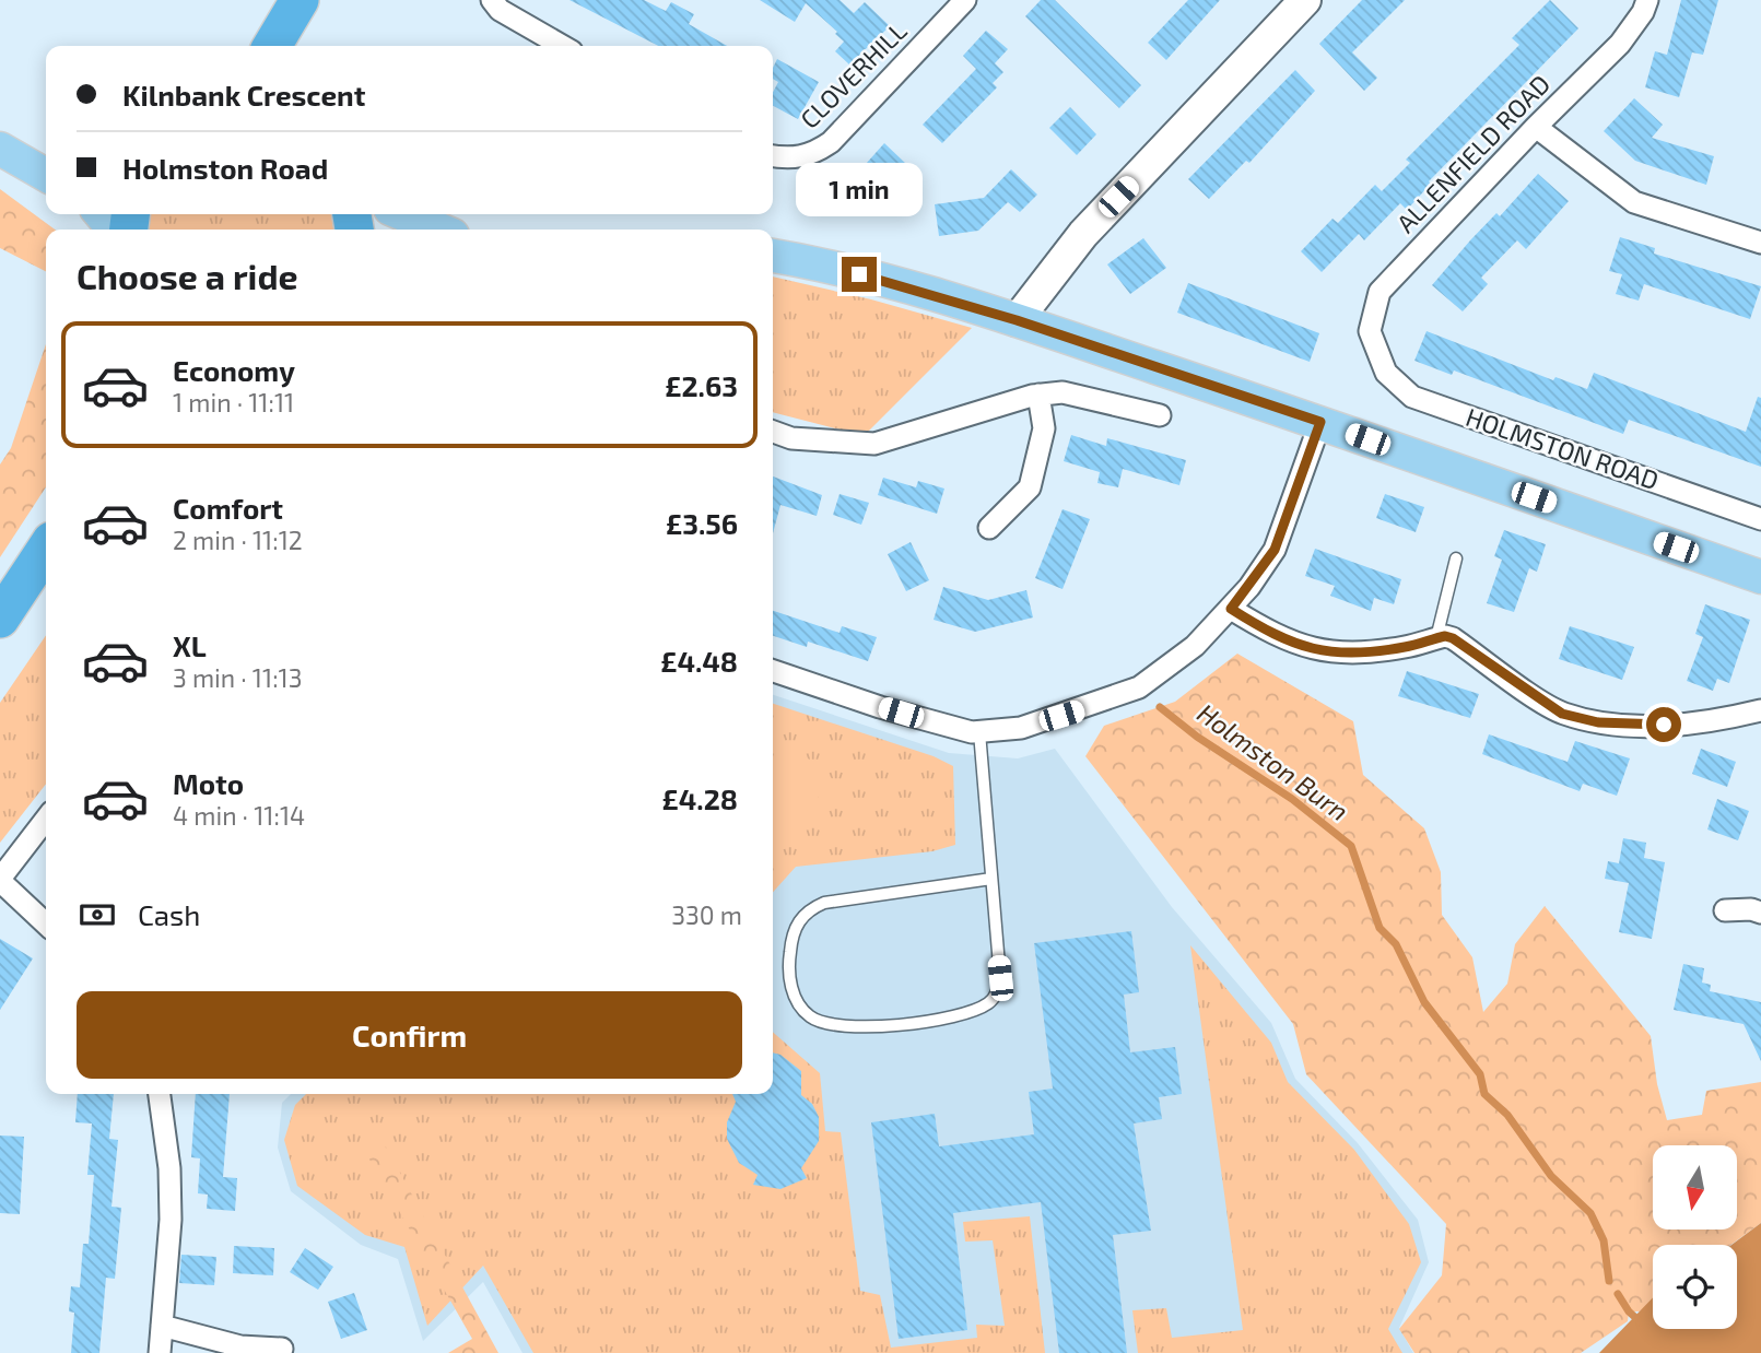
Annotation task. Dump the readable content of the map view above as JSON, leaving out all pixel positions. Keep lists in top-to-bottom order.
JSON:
{
  "streets": {
    "street": ["CLOVERHILL", "ALLENFIELD ROAD", "HOLMSTON ROAD"]
  },
  "crossings": [
    ["ALLENFIELD ROAD", "HOLMSTON ROAD"]
  ],
  "water": ["Holmston Burn"],
  "north": "bottom",
  "page": {
    "banner": ["Kilnbank Crescent", "Holmston Road"],
    "bubble": "1 min",
    "heading": "Choose a ride",
    "list": [
      {
        "name": "Economy",
        "note": "1 min · 11:11",
        "value": "£2.63"
      },
      {
        "name": "Comfort",
        "note": "2 min · 11:12",
        "value": "£3.56"
      },
      {
        "name": "XL",
        "note": "3 min · 11:13",
        "value": "£4.48"
      },
      {
        "name": "Moto",
        "note": "4 min · 11:14",
        "value": "£4.28"
      }
    ],
    "pay": ["Cash", "330 m"],
    "buttons": "Confirm"
  }
}
